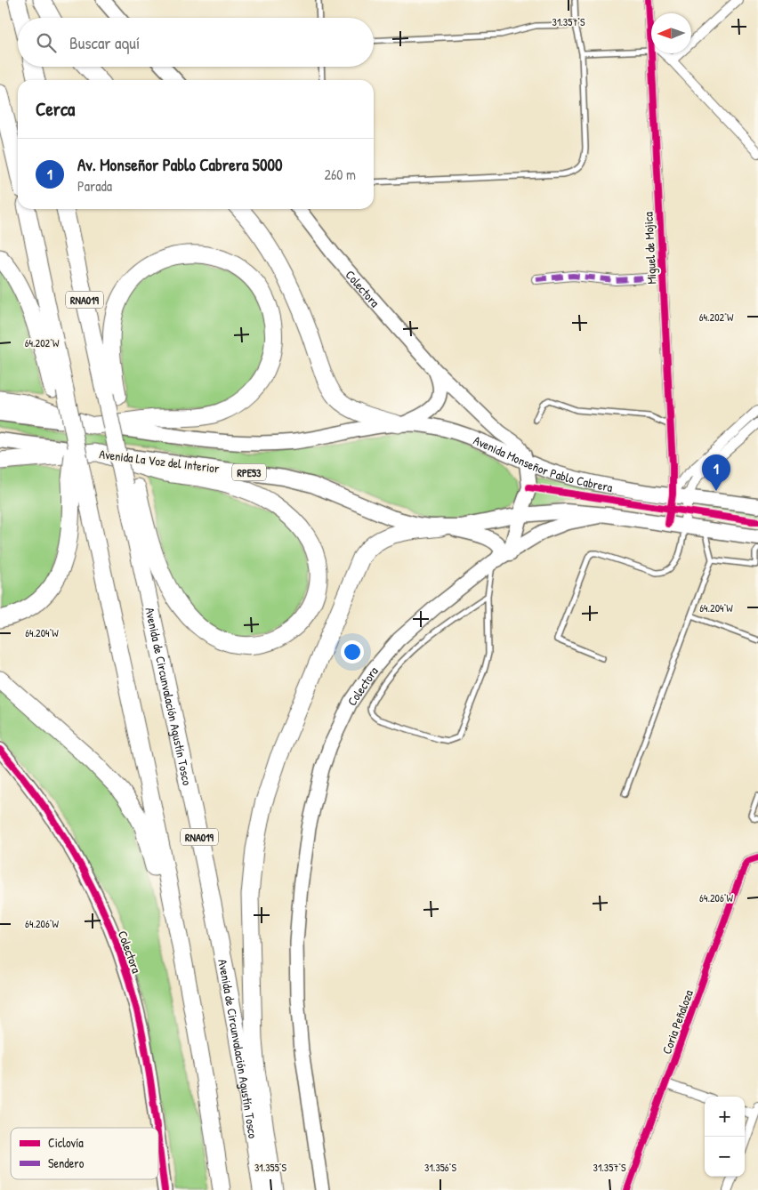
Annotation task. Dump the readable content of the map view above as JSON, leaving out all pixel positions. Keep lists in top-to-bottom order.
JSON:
{
  "streets": {
    "highway": ["RNA019", "Avenida de Circunvalación Agustín Tosco"],
    "main road": ["Avenida La Voz del Interior", "Avenida Monseñor Pablo Cabrera", "RPE53"],
    "street": ["Miguel de Mojica", "Colectora", "Coria Peñaloza"]
  },
  "crossings": [
    ["Miguel de Mojica", "Avenida Monseñor Pablo Cabrera"],
    ["Colectora", "Avenida Monseñor Pablo Cabrera"]
  ],
  "legend": ["Ciclovía", "Sendero"],
  "north": "left",
  "page": {
    "search": "Buscar aquí",
    "heading": "Cerca",
    "list": [
      {
        "mark": "1",
        "name": "Av. Monseñor Pablo Cabrera 5000",
        "note": "Parada",
        "value": "260 m"
      }
    ],
    "pins": "1",
    "map_buttons": ["+", "−"]
  },
  "coordinates": [
    "31.357°S",
    "64.202°W",
    "64.204°W",
    "64.206°W",
    "31.355°S",
    "31.356°S"
  ]
}
